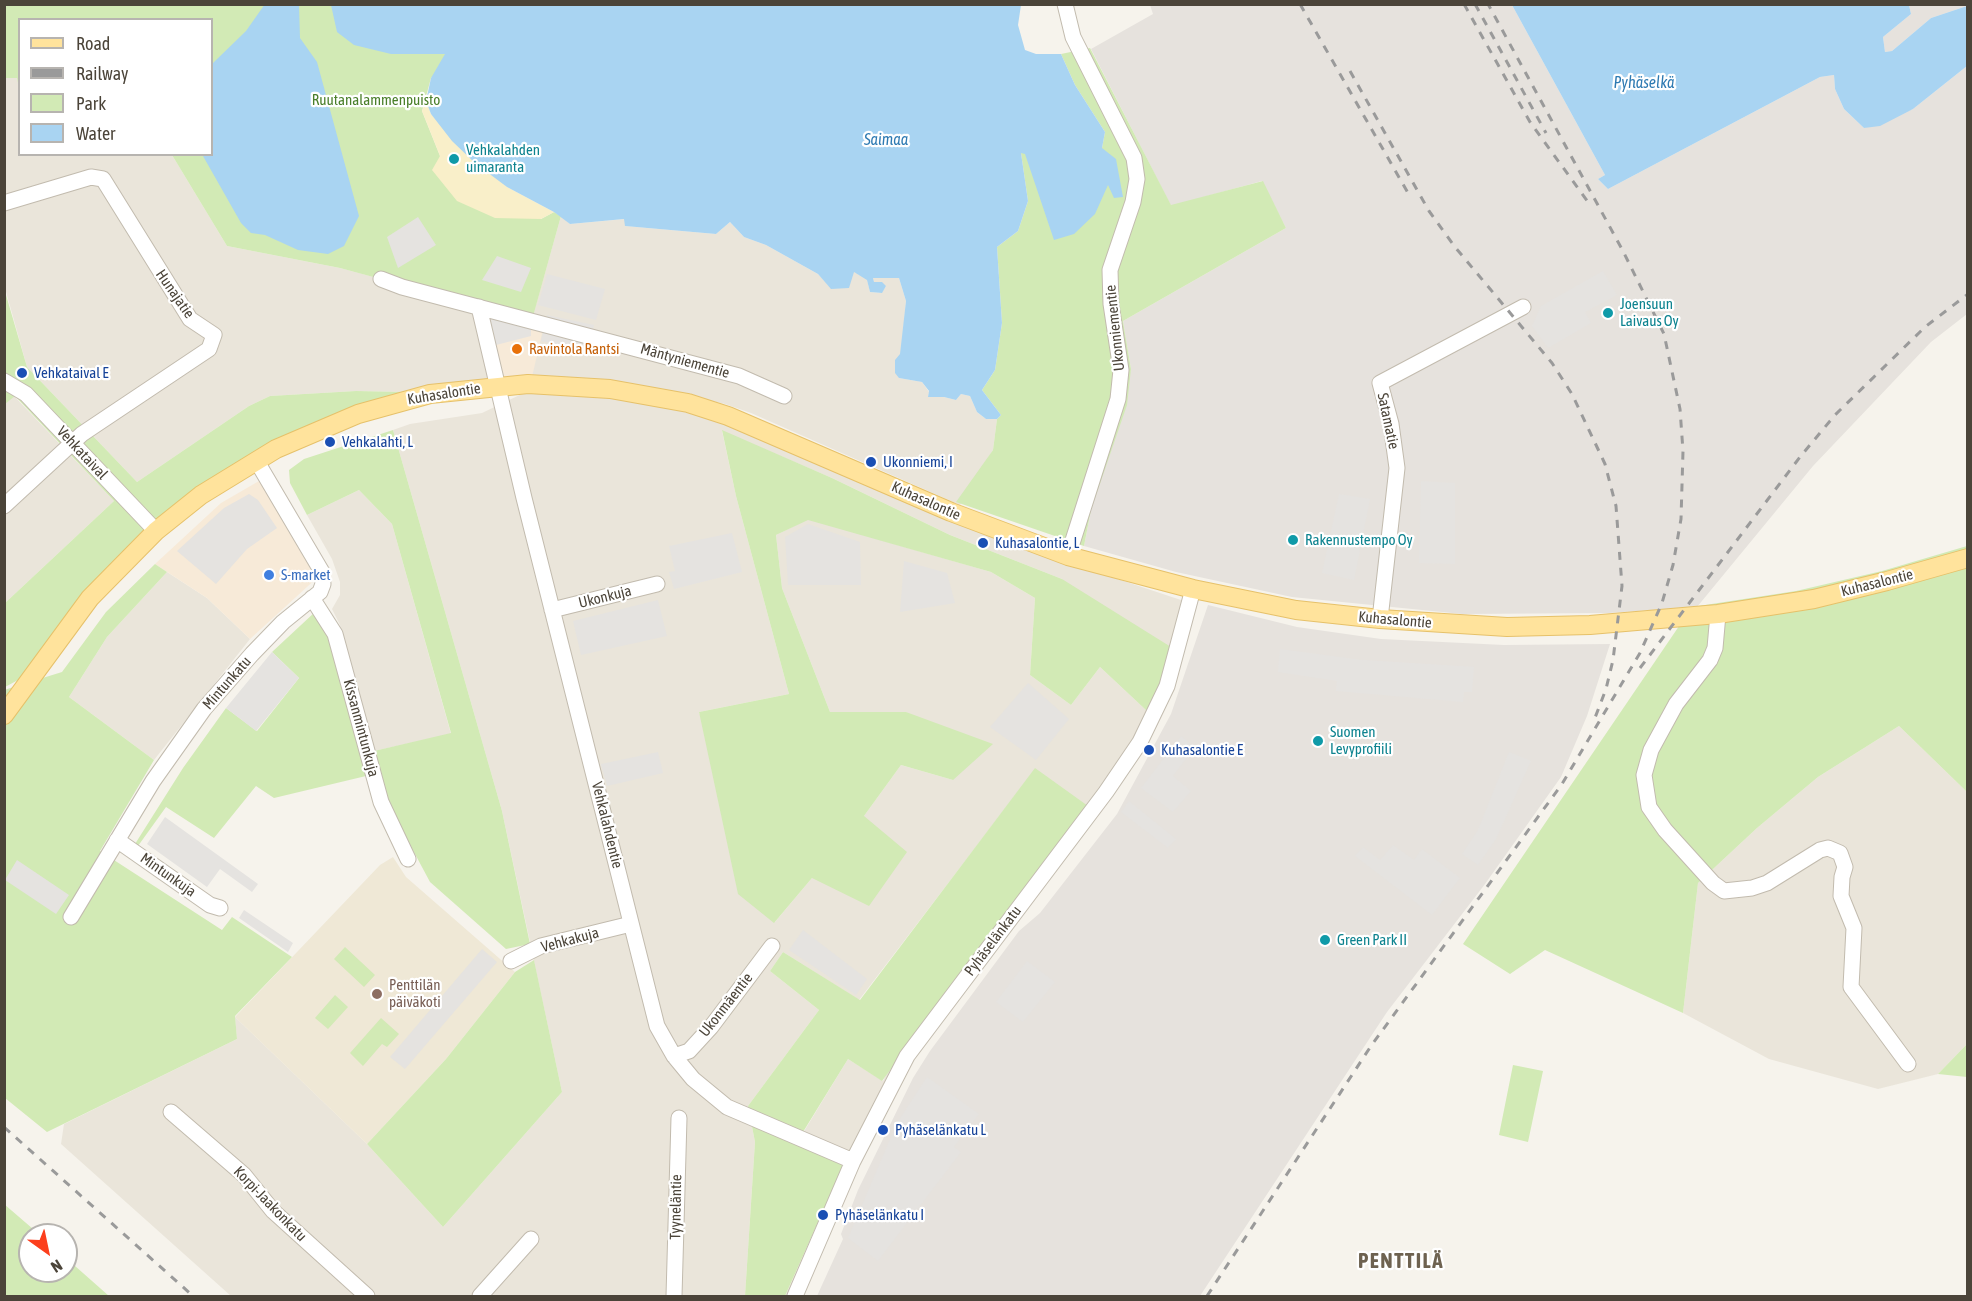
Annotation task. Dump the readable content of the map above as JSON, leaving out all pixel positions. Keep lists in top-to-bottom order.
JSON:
{
  "streets": {
    "main road": ["Kuhasalontie"],
    "street": [
      "Hunajatie",
      "Ukonniementie",
      "Mäntyniementie",
      "Satamatie",
      "Vehkataival",
      "Ukonkuja",
      "Mintunkatu",
      "Kissanmintunkuja",
      "Vehkalahdentie",
      "Mintunkuja",
      "Vehkakuja",
      "Pyhäselänkatu",
      "Ukonmäentie",
      "Korpi-Jaakonkatu",
      "Tyyneläntie"
    ]
  },
  "crossings": [
    ["Hunajatie", "Vehkataival"],
    ["Ukonniementie", "Kuhasalontie"],
    ["Mäntyniementie", "Vehkalahdentie"],
    ["Kuhasalontie", "Satamatie"],
    ["Kuhasalontie", "Vehkataival"],
    ["Kuhasalontie", "Mintunkatu"],
    ["Kuhasalontie", "Vehkalahdentie"],
    ["Kuhasalontie", "Pyhäselänkatu"],
    ["Ukonkuja", "Vehkalahdentie"],
    ["Mintunkatu", "Kissanmintunkuja"],
    ["Mintunkatu", "Mintunkuja"],
    ["Vehkalahdentie", "Vehkakuja"],
    ["Vehkalahdentie", "Pyhäselänkatu"],
    ["Vehkalahdentie", "Ukonmäentie"]
  ],
  "districts": ["PENTTILÄ"],
  "water": ["Pyhäselkä", "Saimaa"],
  "parks": ["Ruutanalammenpuisto"],
  "places": [
    "Vehkalahden uimaranta",
    "Joensuun Laivaus Oy",
    "Ravintola Rantsi",
    "Vehkataival E",
    "Vehkalahti, L",
    "Ukonniemi, I",
    "Rakennustempo Oy",
    "Kuhasalontie, L",
    "S-market",
    "Suomen Levyprofiili",
    "Kuhasalontie E",
    "Green Park II",
    "Penttilän päiväkoti",
    "Pyhäselänkatu L",
    "Pyhäselänkatu I"
  ],
  "legend": [
    "Road",
    "Railway",
    "Park",
    "Water"
  ],
  "north": "bottom right"
}
